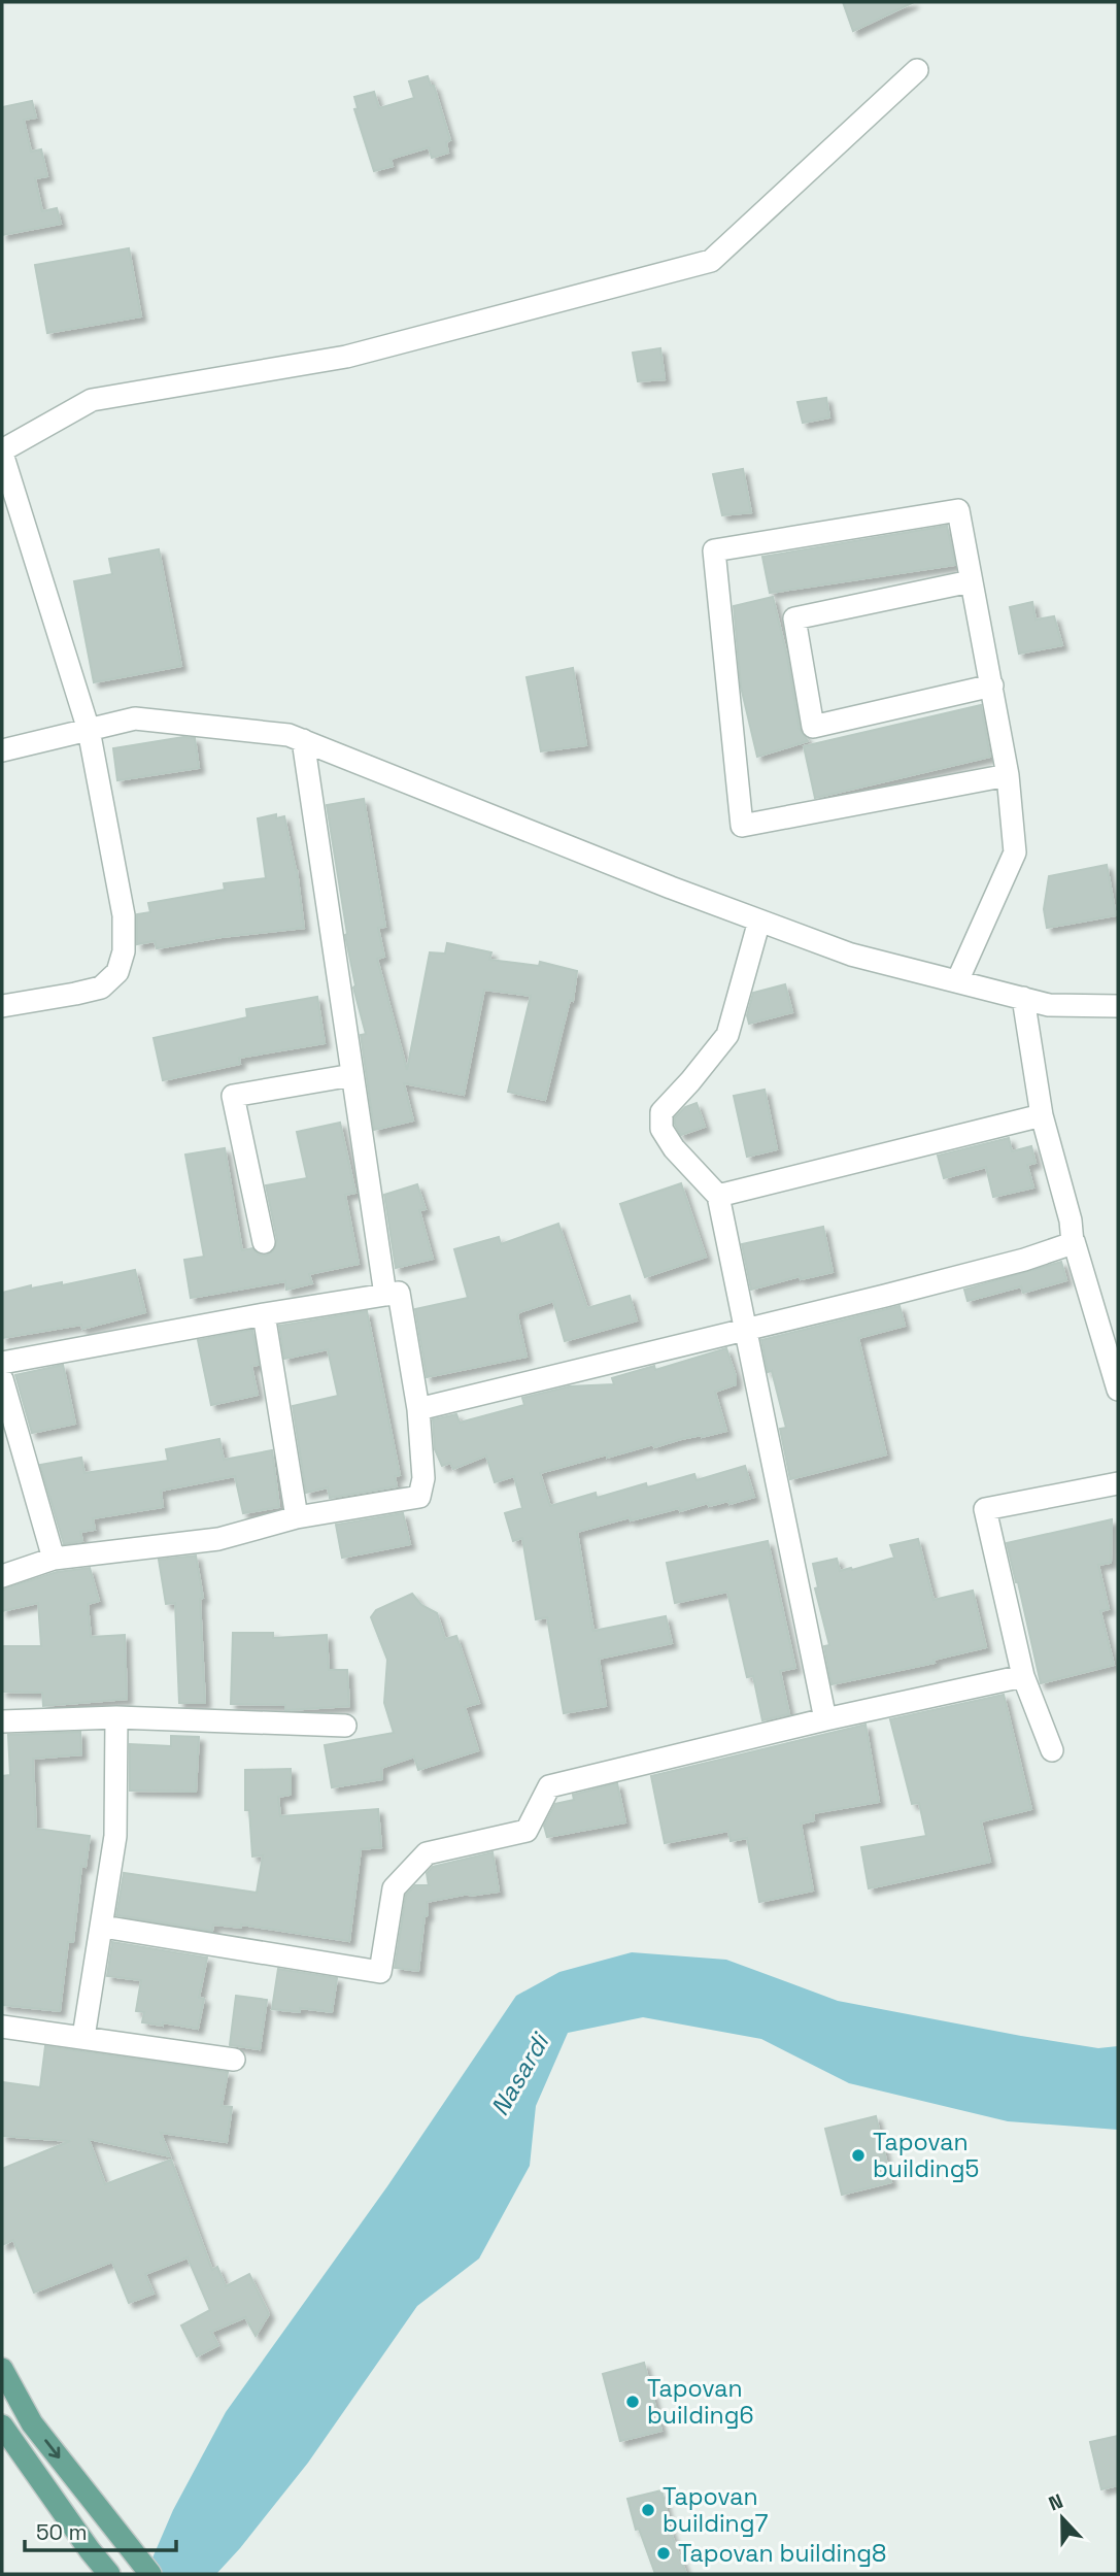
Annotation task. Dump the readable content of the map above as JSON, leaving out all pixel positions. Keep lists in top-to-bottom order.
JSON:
{
  "water": ["Nasardi"],
  "places": [
    "Tapovan building5",
    "Tapovan building6",
    "Tapovan building7",
    "Tapovan building8"
  ],
  "scale_bar": "50 m",
  "north": "top"
}
